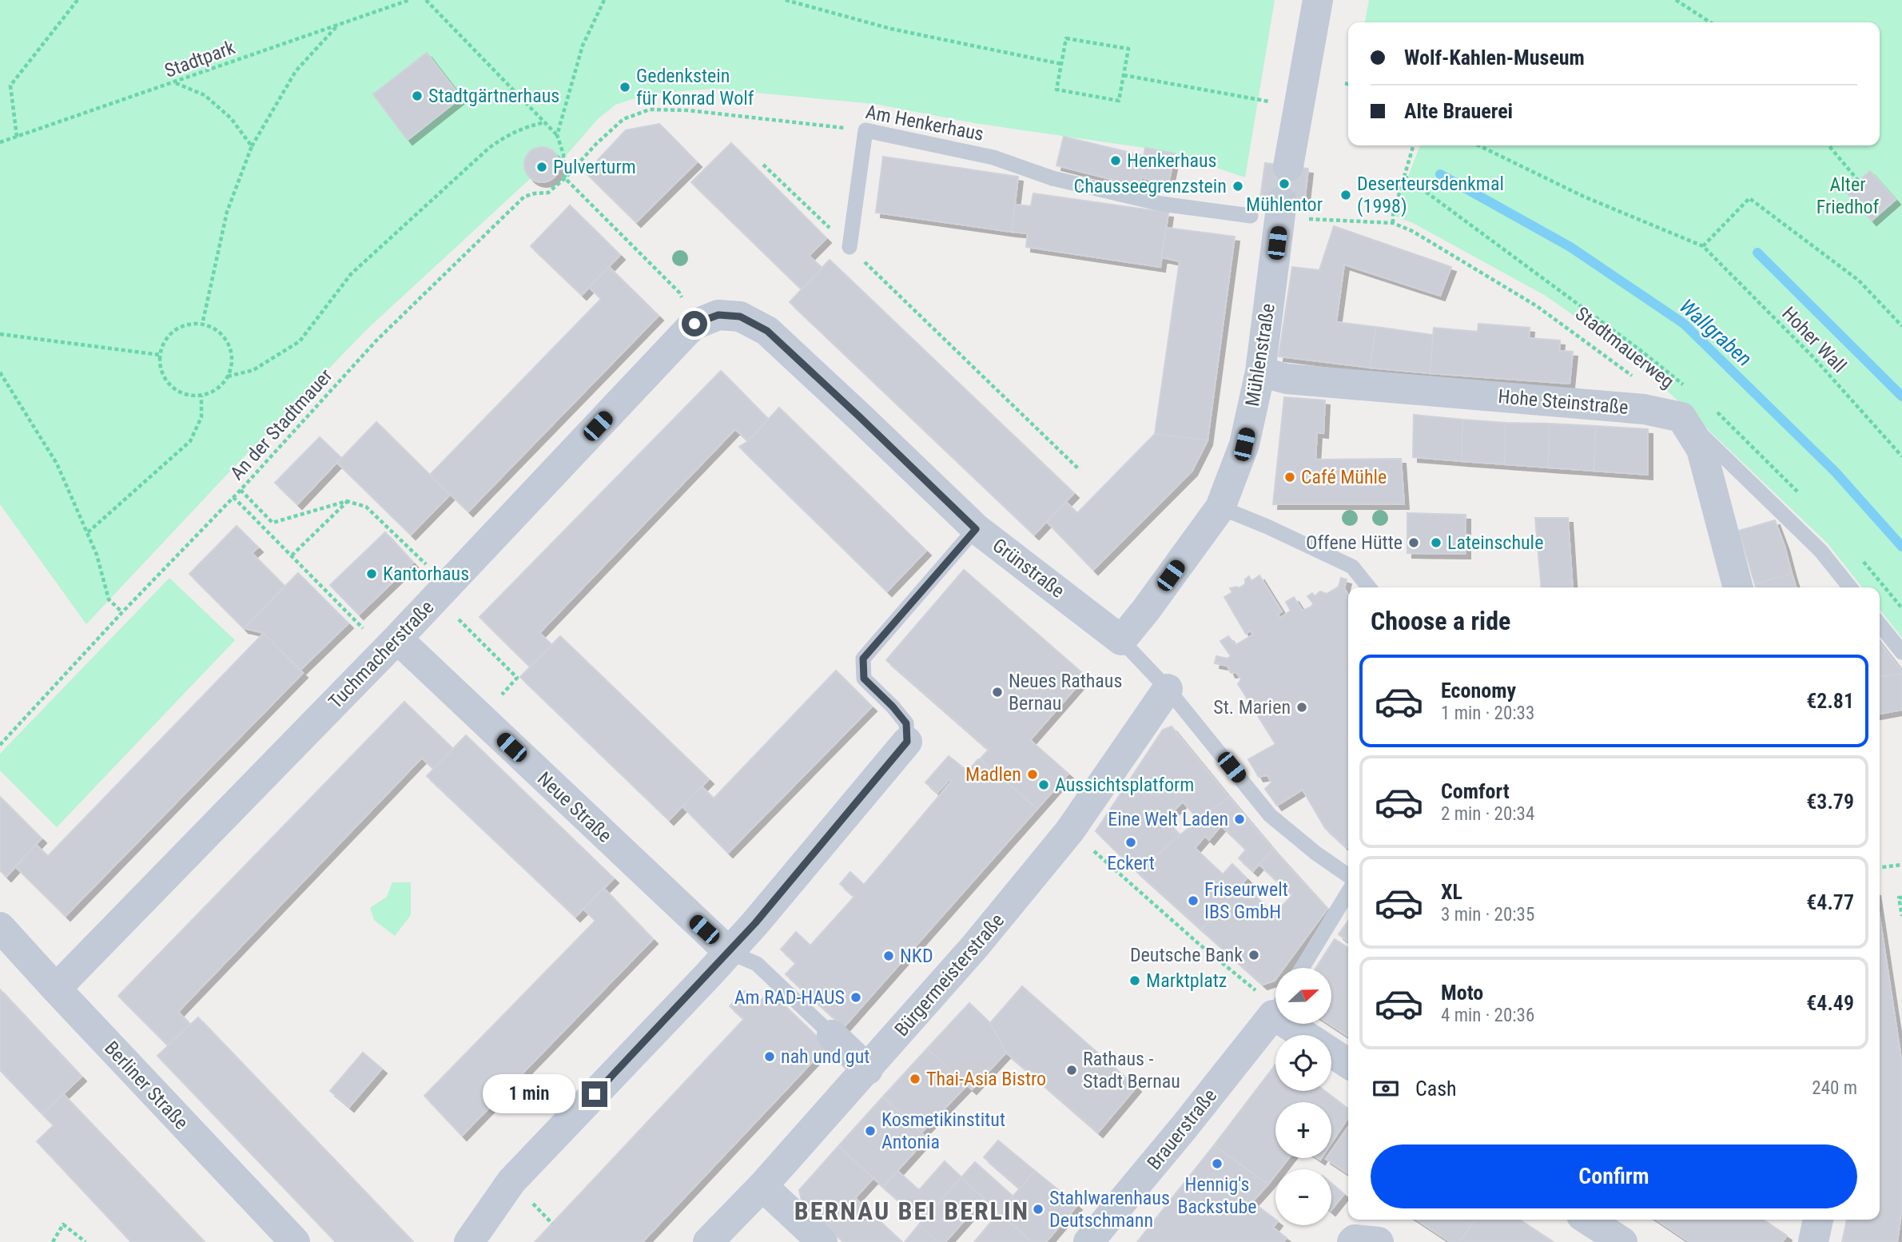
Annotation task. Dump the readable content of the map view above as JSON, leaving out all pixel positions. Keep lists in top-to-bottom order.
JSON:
{
  "streets": {
    "street": [
      "Mühlenstraße",
      "Hohe Steinstraße",
      "Grünstraße",
      "Tuchmacherstraße",
      "Neue Straße",
      "Bürgermeisterstraße",
      "Berliner Straße",
      "Brauerstraße"
    ],
    "lane": ["Am Henkerhaus"],
    "path": [
      "Stadtpark",
      "Hoher Wall",
      "Stadtmauerweg",
      "An der Stadtmauer"
    ]
  },
  "crossings": [
    ["Am Henkerhaus", "An der Stadtmauer"],
    ["Mühlenstraße", "Hohe Steinstraße"],
    ["Mühlenstraße", "Grünstraße"],
    ["Grünstraße", "Tuchmacherstraße"],
    ["Tuchmacherstraße", "Neue Straße"],
    ["Tuchmacherstraße", "Berliner Straße"]
  ],
  "districts": ["BERNAU BEI BERLIN"],
  "water": ["Wallgraben"],
  "parks": ["Alter Friedhof"],
  "places": [
    "Gedenkstein für Konrad Wolf",
    "Stadtgärtnerhaus",
    "Henkerhaus",
    "Pulverturm",
    "Mühlentor",
    "Chausseegrenzstein",
    "Deserteursdenkmal (1998)",
    "Café Mühle",
    "Offene Hütte",
    "Lateinschule",
    "Kantorhaus",
    "Neues Rathaus Bernau",
    "St. Marien",
    "Madlen",
    "Aussichtsplatform",
    "Eine Welt Laden",
    "Eckert",
    "Friseurwelt IBS GmbH",
    "Deutsche Bank",
    "NKD",
    "Marktplatz",
    "Am RAD-HAUS",
    "nah und gut",
    "Rathaus - Stadt Bernau",
    "Thai-Asia Bistro",
    "Kosmetikinstitut Antonia",
    "Hennig's Backstube",
    "Stahlwarenhaus Deutschmann"
  ],
  "north": "right",
  "page": {
    "banner": ["Wolf-Kahlen-Museum", "Alte Brauerei"],
    "heading": "Choose a ride",
    "list": [
      {
        "name": "Economy",
        "note": "1 min · 20:33",
        "value": "€2.81"
      },
      {
        "name": "Comfort",
        "note": "2 min · 20:34",
        "value": "€3.79"
      },
      {
        "name": "XL",
        "note": "3 min · 20:35",
        "value": "€4.77"
      },
      {
        "name": "Moto",
        "note": "4 min · 20:36",
        "value": "€4.49"
      }
    ],
    "map_buttons": ["+", "−"],
    "pay": ["Cash", "240 m"],
    "bubble": "1 min",
    "buttons": "Confirm"
  }
}
